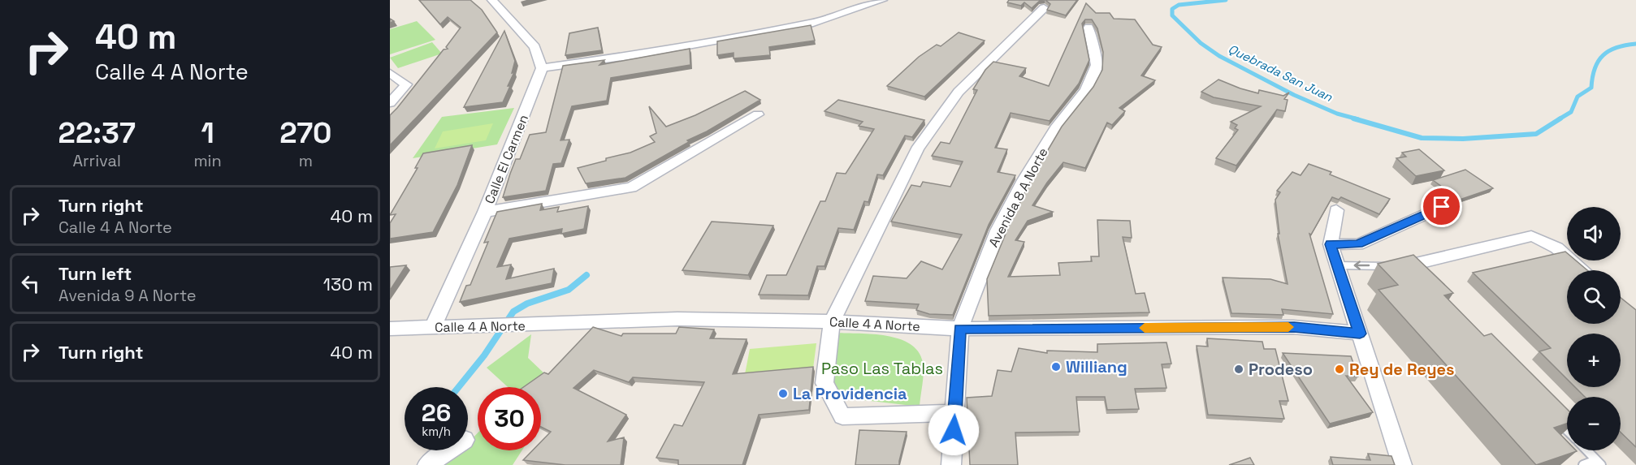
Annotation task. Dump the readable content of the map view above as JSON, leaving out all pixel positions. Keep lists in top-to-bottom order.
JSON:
{
  "streets": {
    "street": ["Calle El Carmen", "Avenida 8 A Norte", "Calle 4 A Norte"]
  },
  "crossings": [
    ["Calle El Carmen", "Calle 4 A Norte"],
    ["Avenida 8 A Norte", "Calle 4 A Norte"]
  ],
  "water": ["Quebrada San Juan"],
  "parks": ["Paso Las Tablas"],
  "places": [
    "Williang",
    "Prodeso",
    "Rey de Reyes",
    "La Providencia"
  ],
  "page": {
    "turn": ["40 m", "Calle 4 A Norte"],
    "eta": [
      "22:37",
      "Arrival",
      "1",
      "min",
      "270",
      "m"
    ],
    "list": [
      {
        "name": "Turn right",
        "note": "Calle 4 A Norte",
        "value": "40 m"
      },
      {
        "name": "Turn left",
        "note": "Avenida 9 A Norte",
        "value": "130 m"
      },
      {
        "name": "Turn right",
        "value": "40 m"
      }
    ],
    "map_buttons": ["+", "−"],
    "speed": "26 km/h",
    "limit": "30"
  }
}
